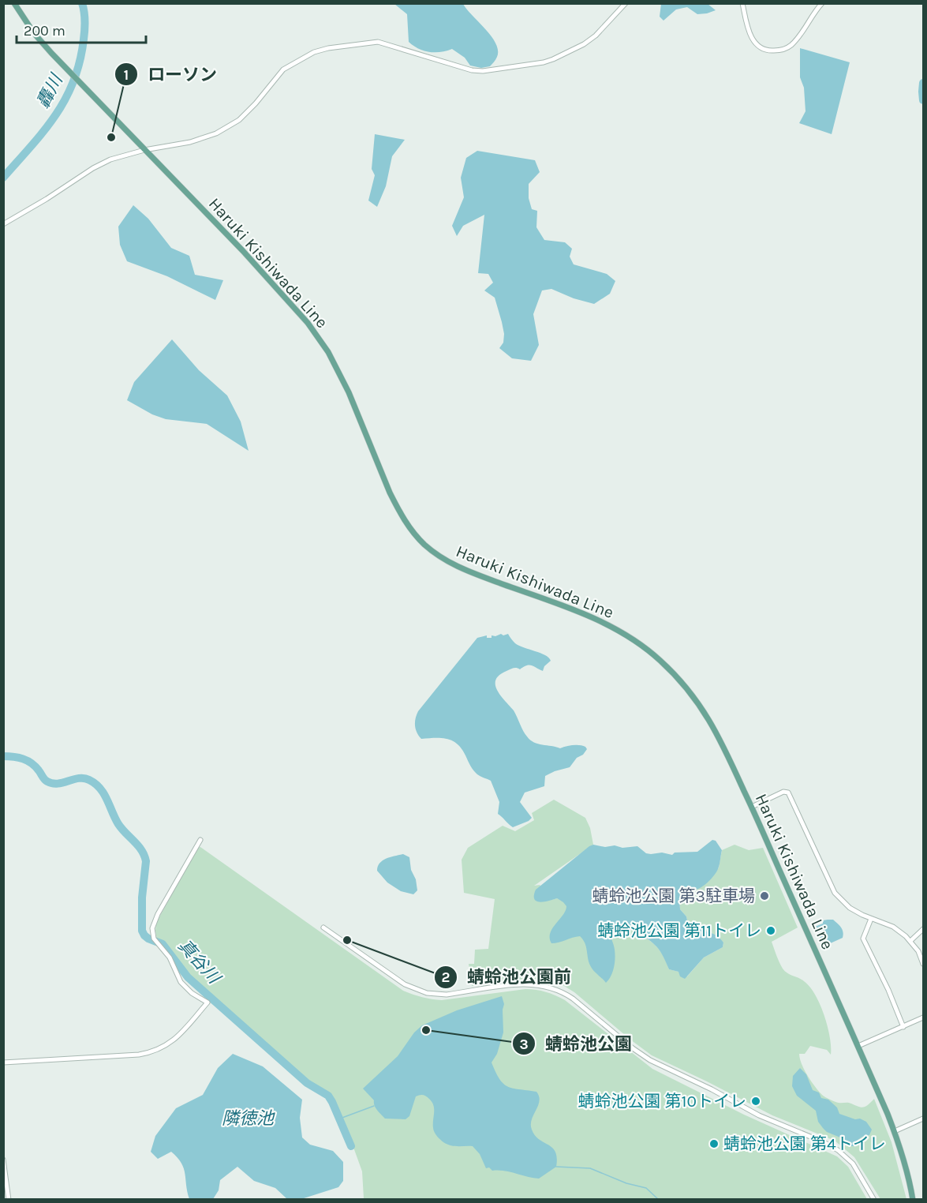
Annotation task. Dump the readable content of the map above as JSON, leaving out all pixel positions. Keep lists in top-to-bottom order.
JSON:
{
  "streets": {
    "main road": ["Haruki Kishiwada Line"]
  },
  "water": ["轟川", "真谷川", "隣徳池"],
  "places": [
    "ローソン",
    "蜻蛉池公園 第3駐車場",
    "蜻蛉池公園 第11トイレ",
    "蜻蛉池公園前",
    "蜻蛉池公園",
    "蜻蛉池公園 第10トイレ",
    "蜻蛉池公園 第4トイレ"
  ],
  "scale_bar": "200 m"
}
